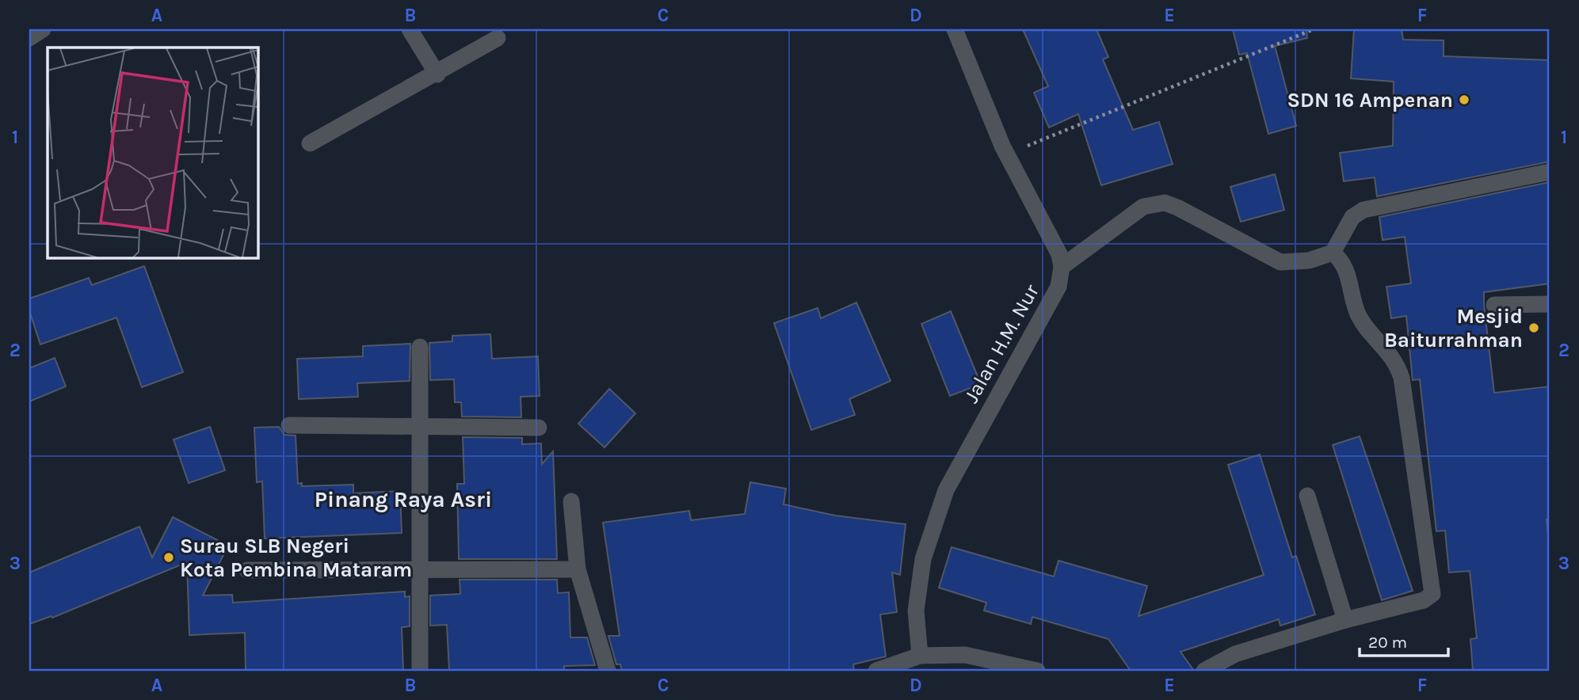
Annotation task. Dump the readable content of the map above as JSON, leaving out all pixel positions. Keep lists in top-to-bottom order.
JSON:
{
  "streets": {
    "street": ["Jalan H.M. Nur"]
  },
  "districts": ["Pinang Raya Asri"],
  "places": ["SDN 16 Ampenan", "Mesjid Baiturrahman", "Surau SLB Negeri Kota Pembina Mataram"],
  "scale_bar": "20 m",
  "grid": {
    "columns": [
      "A",
      "B",
      "C",
      "D",
      "E",
      "F"
    ],
    "rows": ["1", "2", "3"]
  }
}
